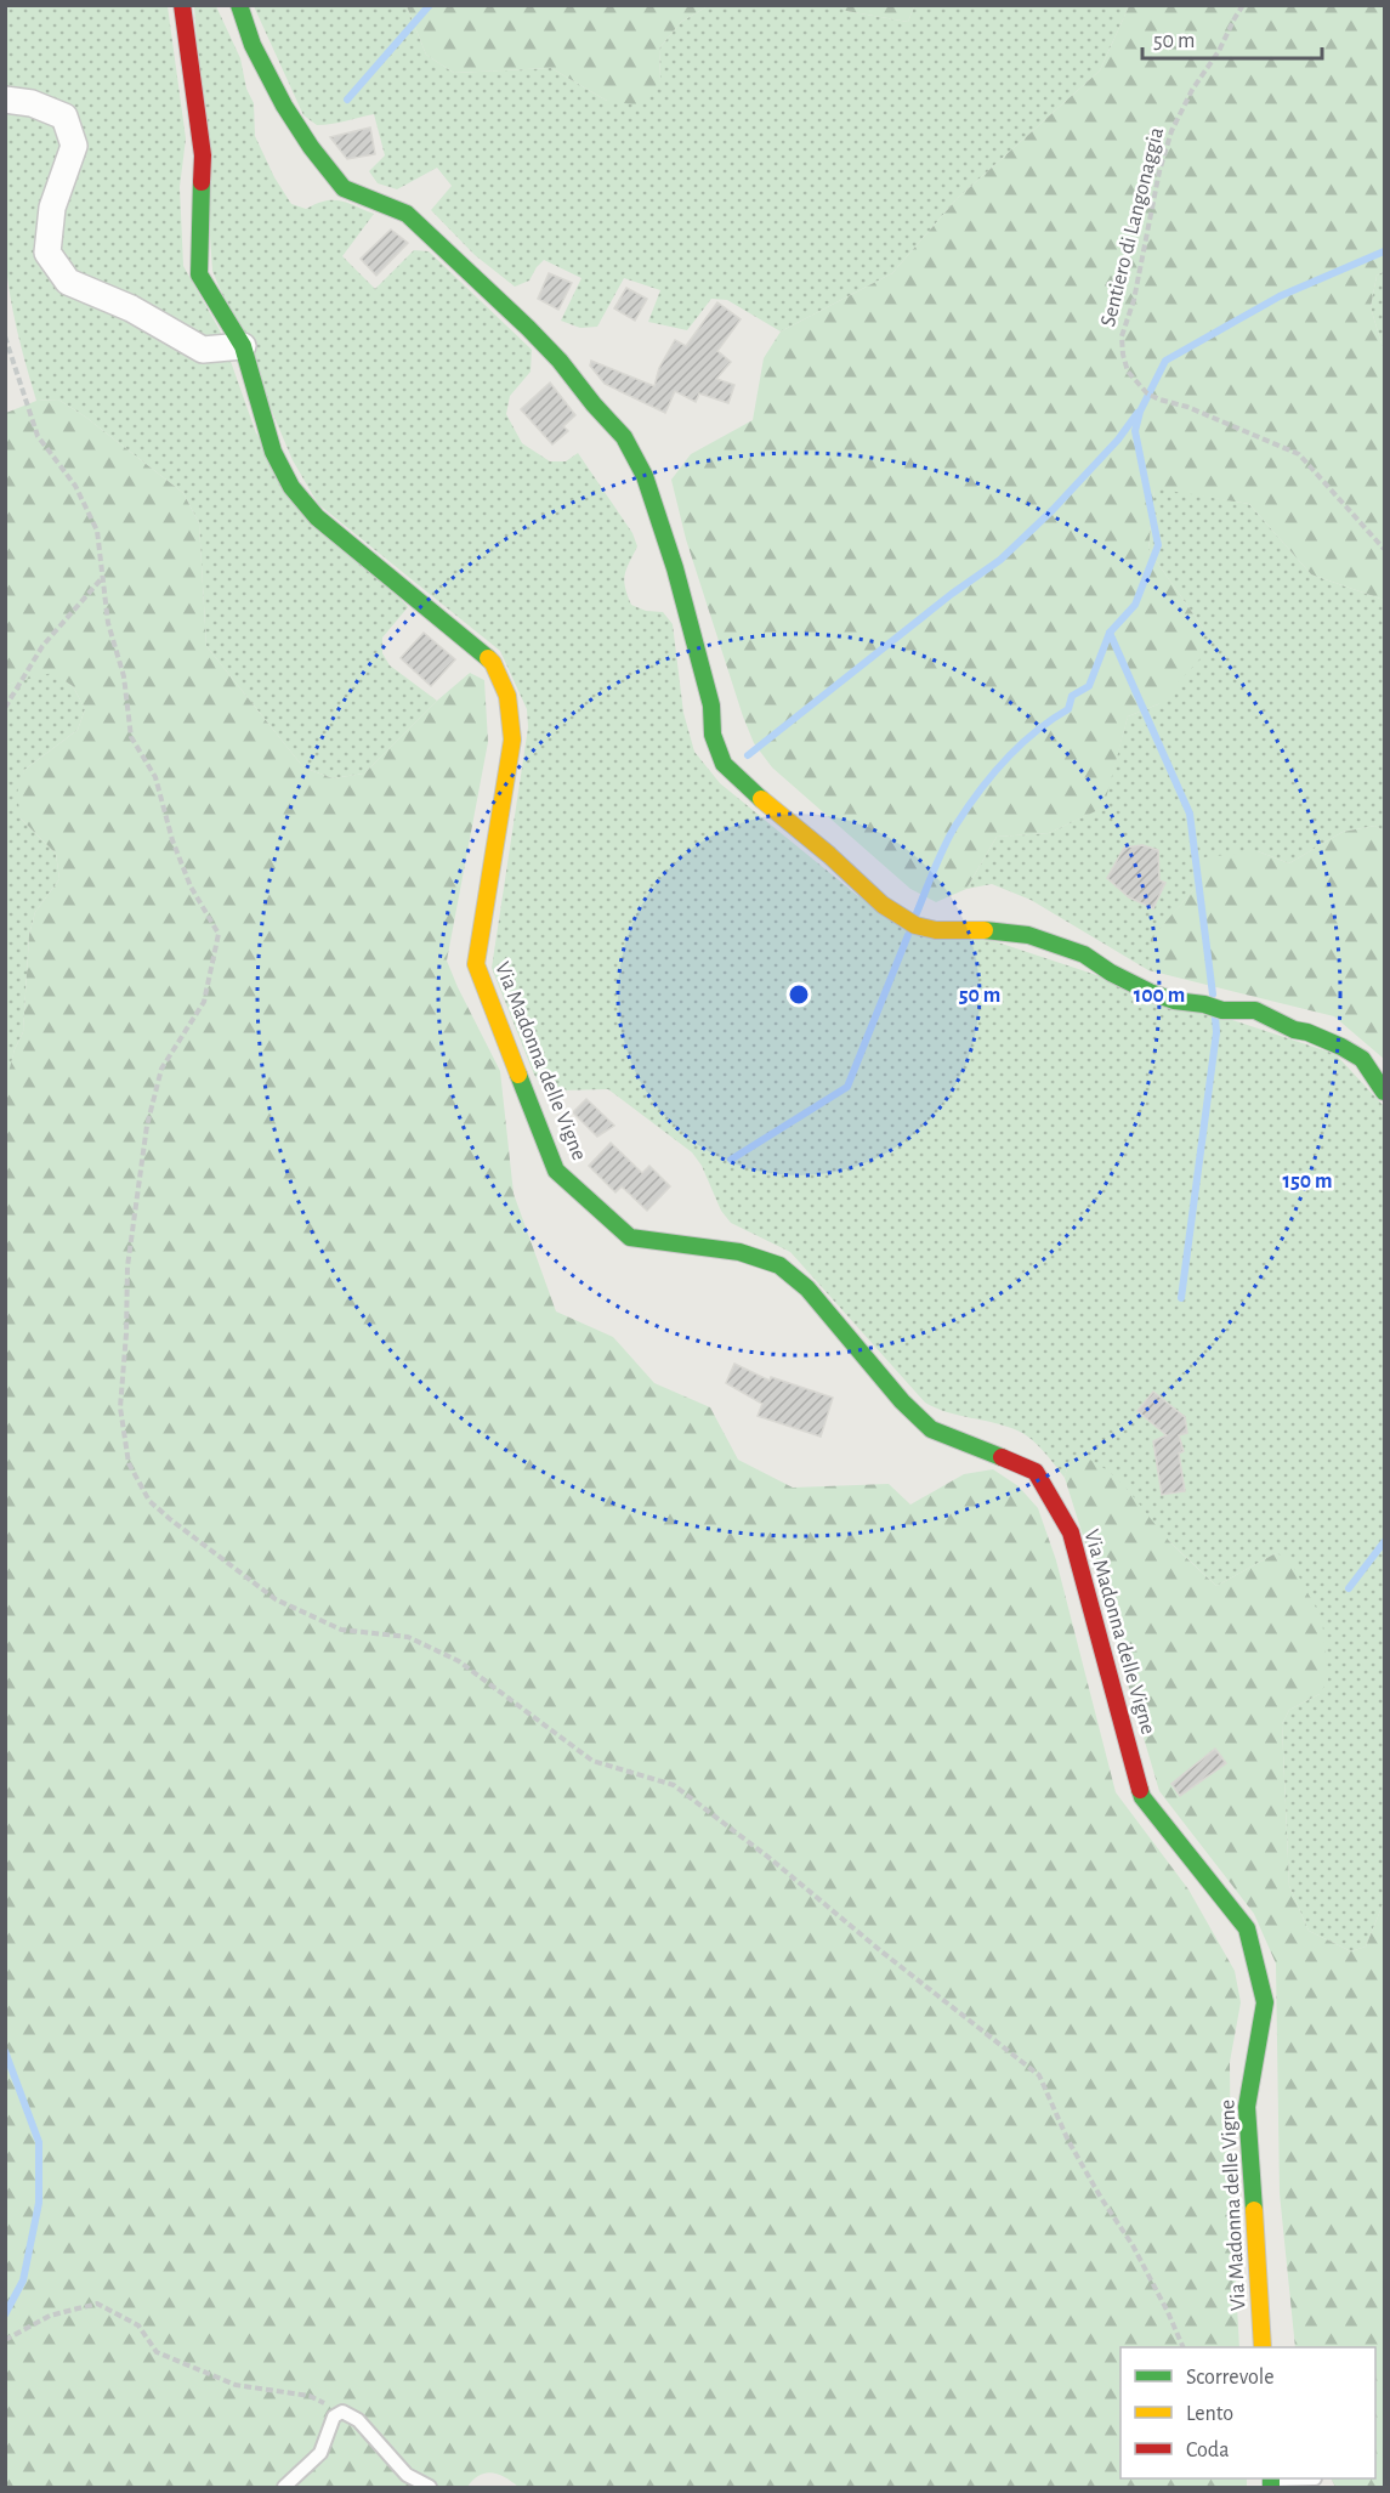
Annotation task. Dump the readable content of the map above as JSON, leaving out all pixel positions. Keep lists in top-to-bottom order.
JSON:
{
  "streets": {
    "street": ["Via Madonna delle Vigne"],
    "path": ["Sentiero di Langonaggia"]
  },
  "legend": ["Scorrevole", "Lento", "Coda"],
  "scale_bar": "50 m",
  "rings": ["50 m", "100 m", "150 m"]
}
